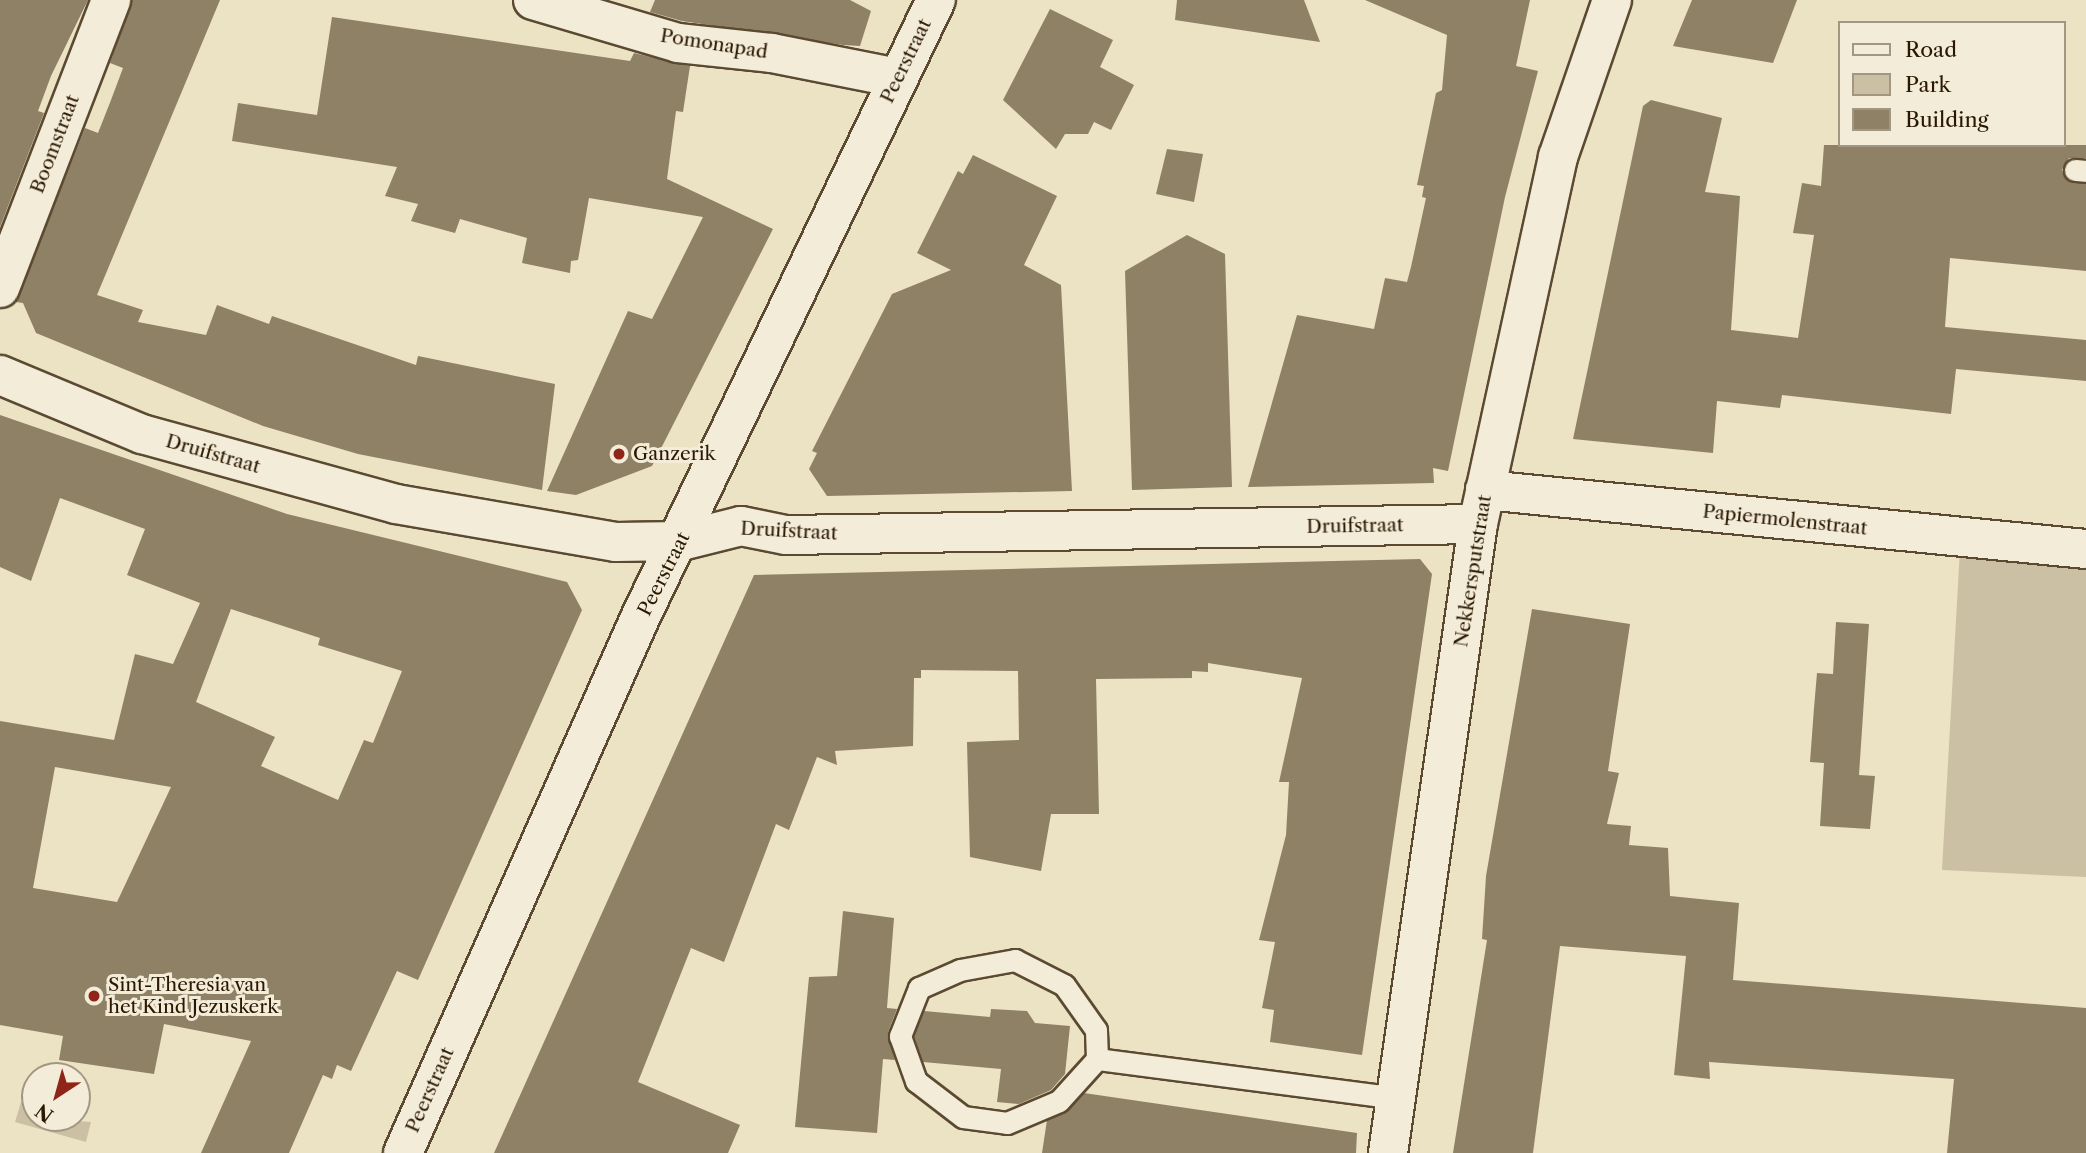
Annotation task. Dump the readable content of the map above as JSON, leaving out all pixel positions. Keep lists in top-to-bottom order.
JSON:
{
  "streets": {
    "street": [
      "Pomonapad",
      "Peerstraat",
      "Boomstraat",
      "Druifstraat",
      "Papiermolenstraat",
      "Nekkersputstraat"
    ]
  },
  "crossings": [
    ["Pomonapad", "Peerstraat"],
    ["Peerstraat", "Druifstraat"],
    ["Druifstraat", "Papiermolenstraat"],
    ["Druifstraat", "Nekkersputstraat"],
    ["Papiermolenstraat", "Nekkersputstraat"]
  ],
  "places": ["Ganzerik", "Sint-Theresia van het Kind Jezuskerk"],
  "legend": ["Road", "Park", "Building"],
  "north": "bottom left"
}
